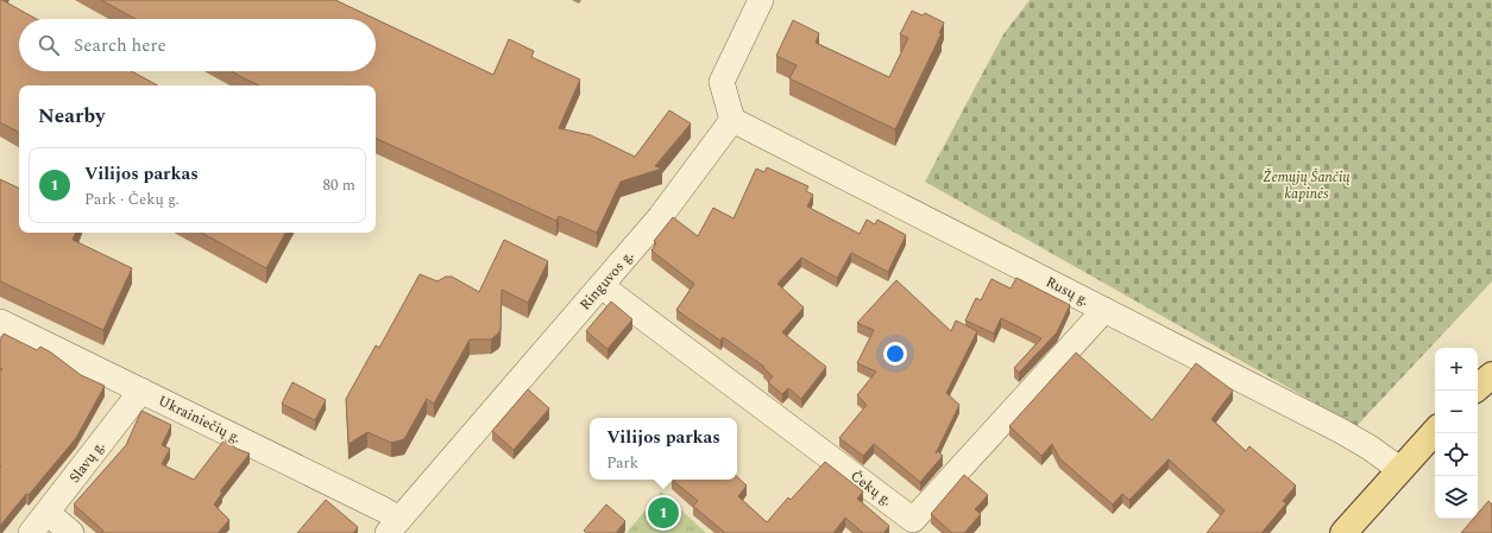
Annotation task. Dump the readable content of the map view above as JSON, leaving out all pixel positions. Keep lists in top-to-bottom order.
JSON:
{
  "streets": {
    "street": [
      "Ringuvos g.",
      "Rusų g.",
      "Ukrainiečių g.",
      "Slavų g.",
      "Čekų g."
    ]
  },
  "crossings": [
    ["Ringuvos g.", "Rusų g."],
    ["Ringuvos g.", "Ukrainiečių g."],
    ["Ringuvos g.", "Čekų g."],
    ["Rusų g.", "Čekų g."],
    ["Ukrainiečių g.", "Slavų g."]
  ],
  "parks": ["Žemųjų Šančių kapinės"],
  "page": {
    "search": "Search here",
    "heading": "Nearby",
    "list": [
      {
        "mark": "1",
        "name": "Vilijos parkas",
        "note": "Park · Čekų g.",
        "value": "80 m"
      }
    ],
    "map_buttons": ["+", "−"],
    "popup": ["Vilijos parkas", "Park"],
    "pins": "1"
  }
}
